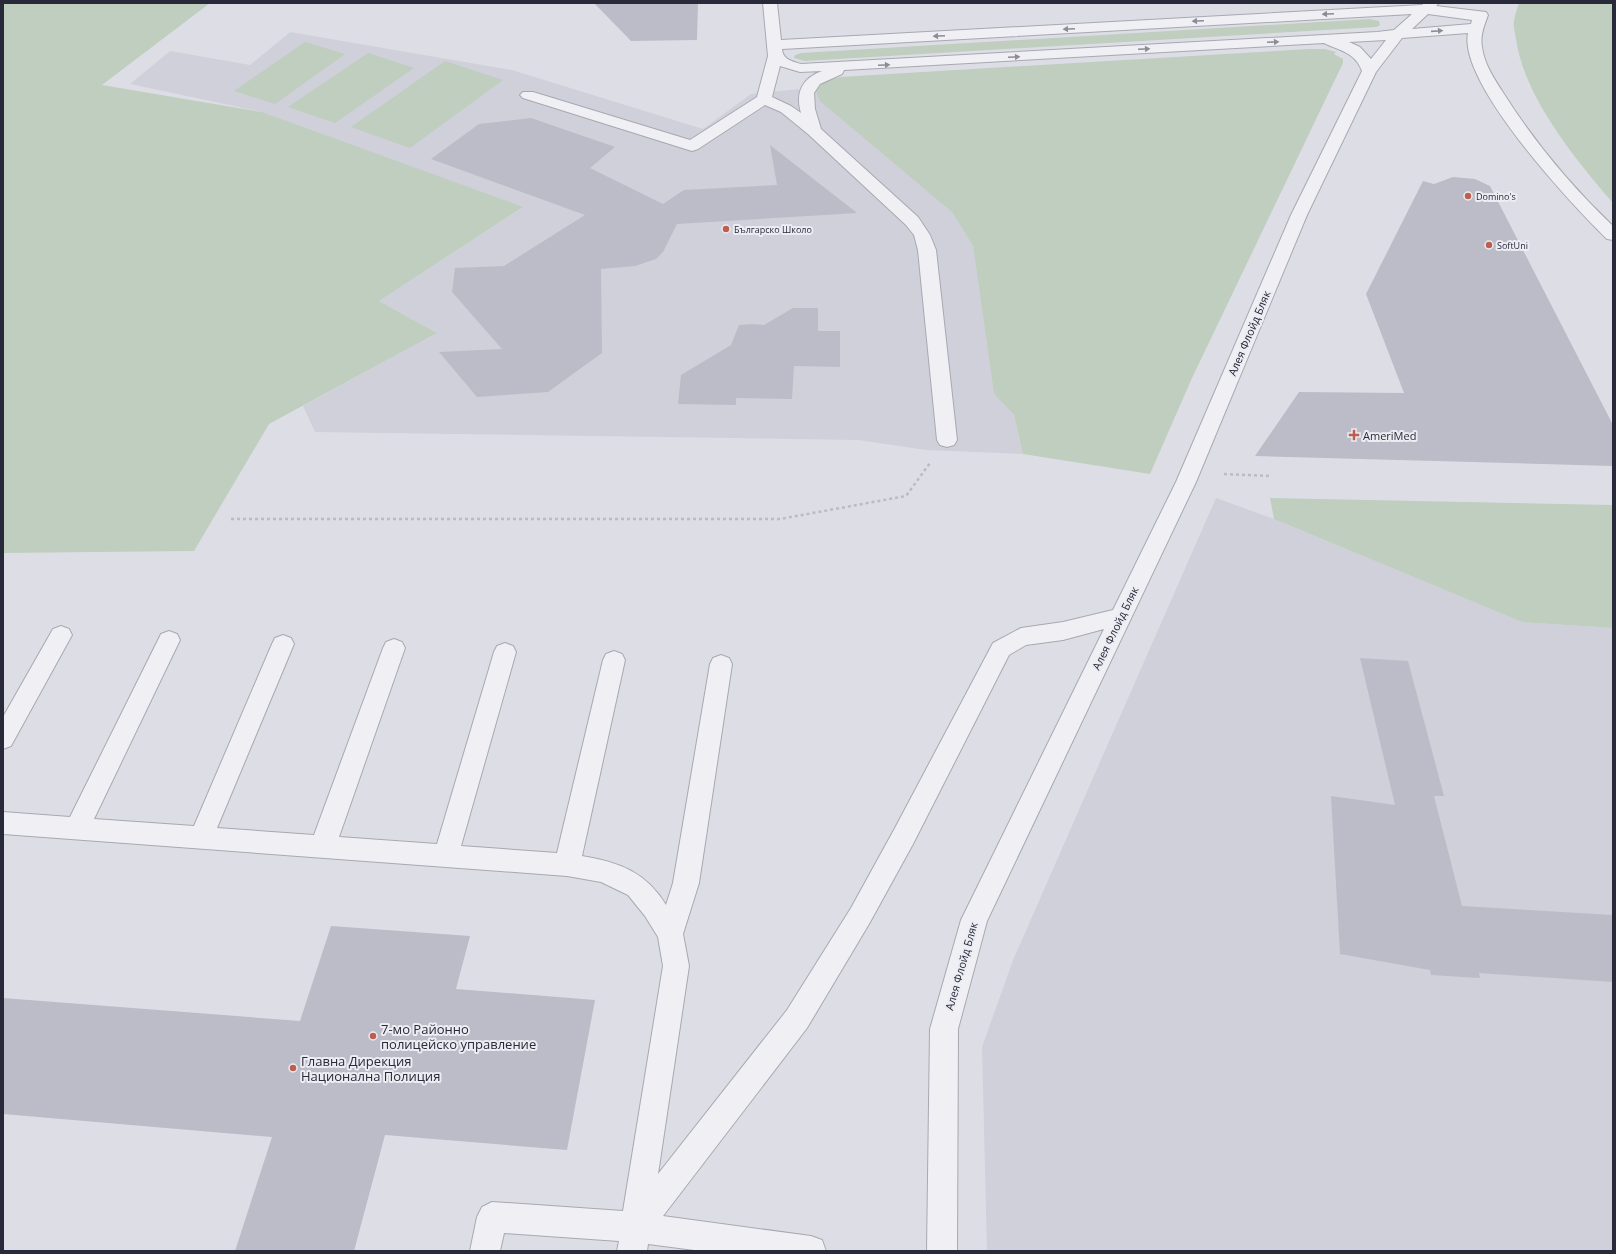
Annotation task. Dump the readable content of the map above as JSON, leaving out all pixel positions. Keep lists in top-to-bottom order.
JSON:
{
  "streets": {
    "street": ["Алея Флойд Бляк"]
  },
  "places": {
    "other": [
      "Domino's",
      "Българско Школо",
      "SoftUni",
      "7-мо Районно полицейско управление",
      "Главна Дирекция Национална Полиция"
    ],
    "health": ["AmeriMed"]
  }
}
